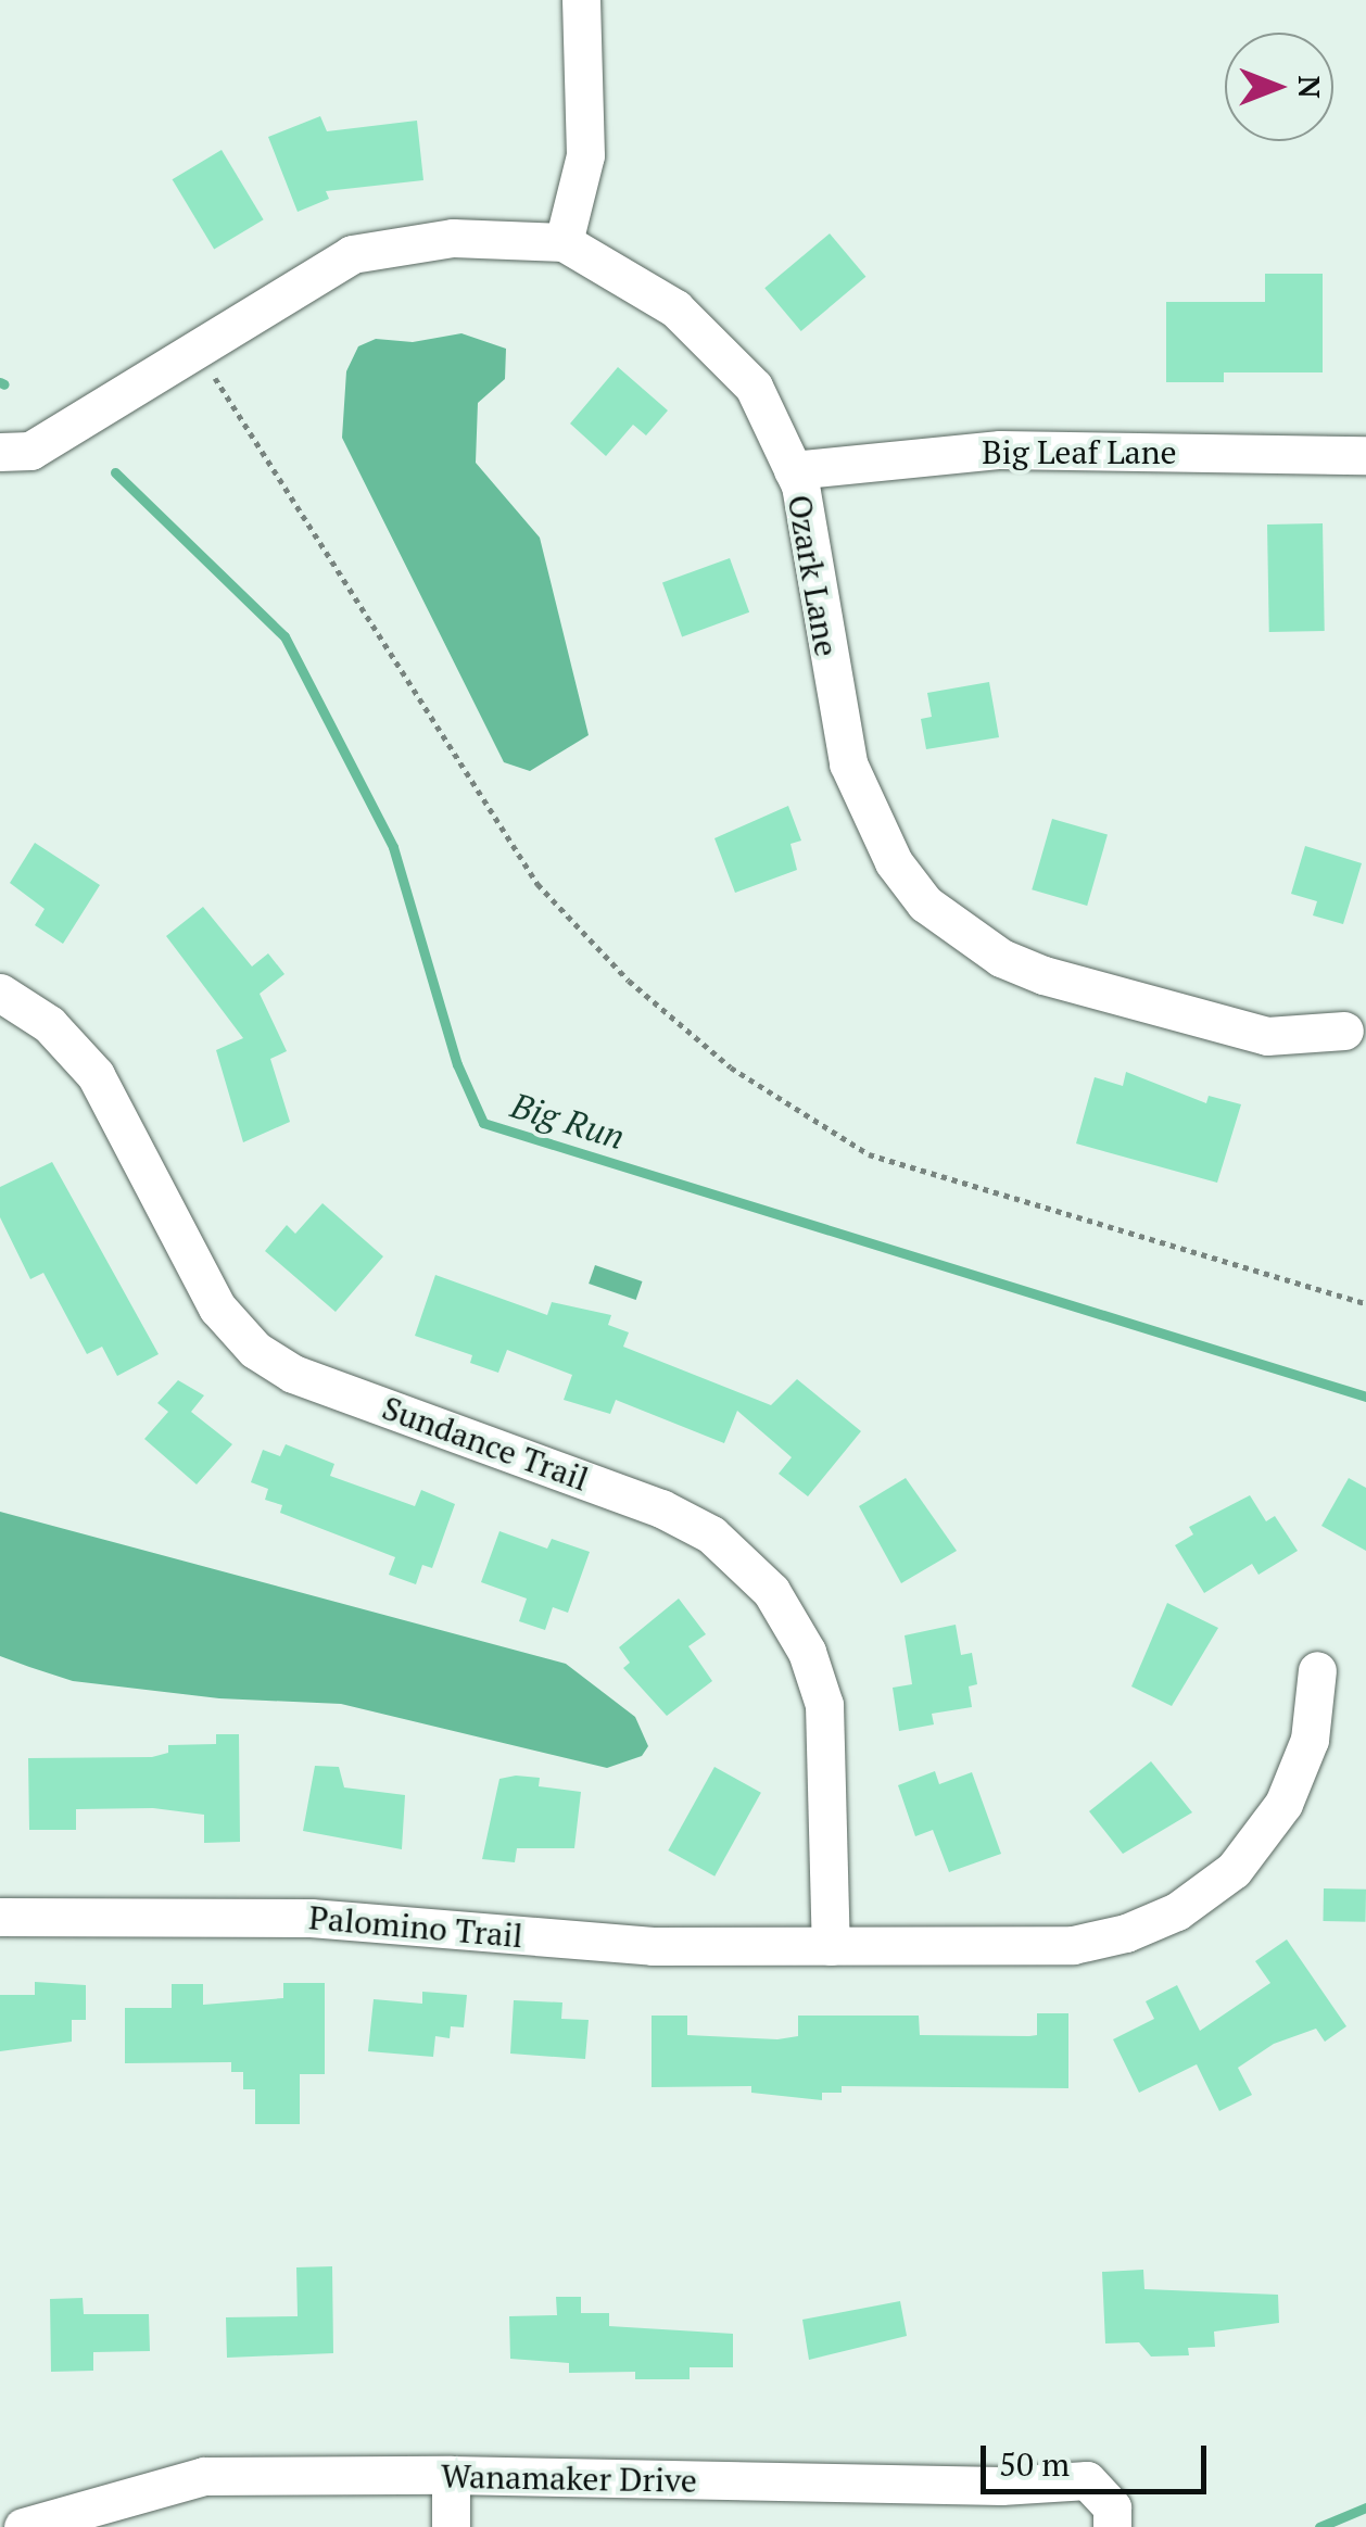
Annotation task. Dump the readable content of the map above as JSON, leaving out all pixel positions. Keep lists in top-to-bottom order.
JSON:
{
  "streets": {
    "street": [
      "Big Leaf Lane",
      "Ozark Lane",
      "Sundance Trail",
      "Palomino Trail",
      "Wanamaker Drive"
    ]
  },
  "crossings": [
    ["Big Leaf Lane", "Ozark Lane"],
    ["Sundance Trail", "Palomino Trail"]
  ],
  "water": ["Big Run"],
  "scale_bar": "50 m",
  "north": "right"
}
